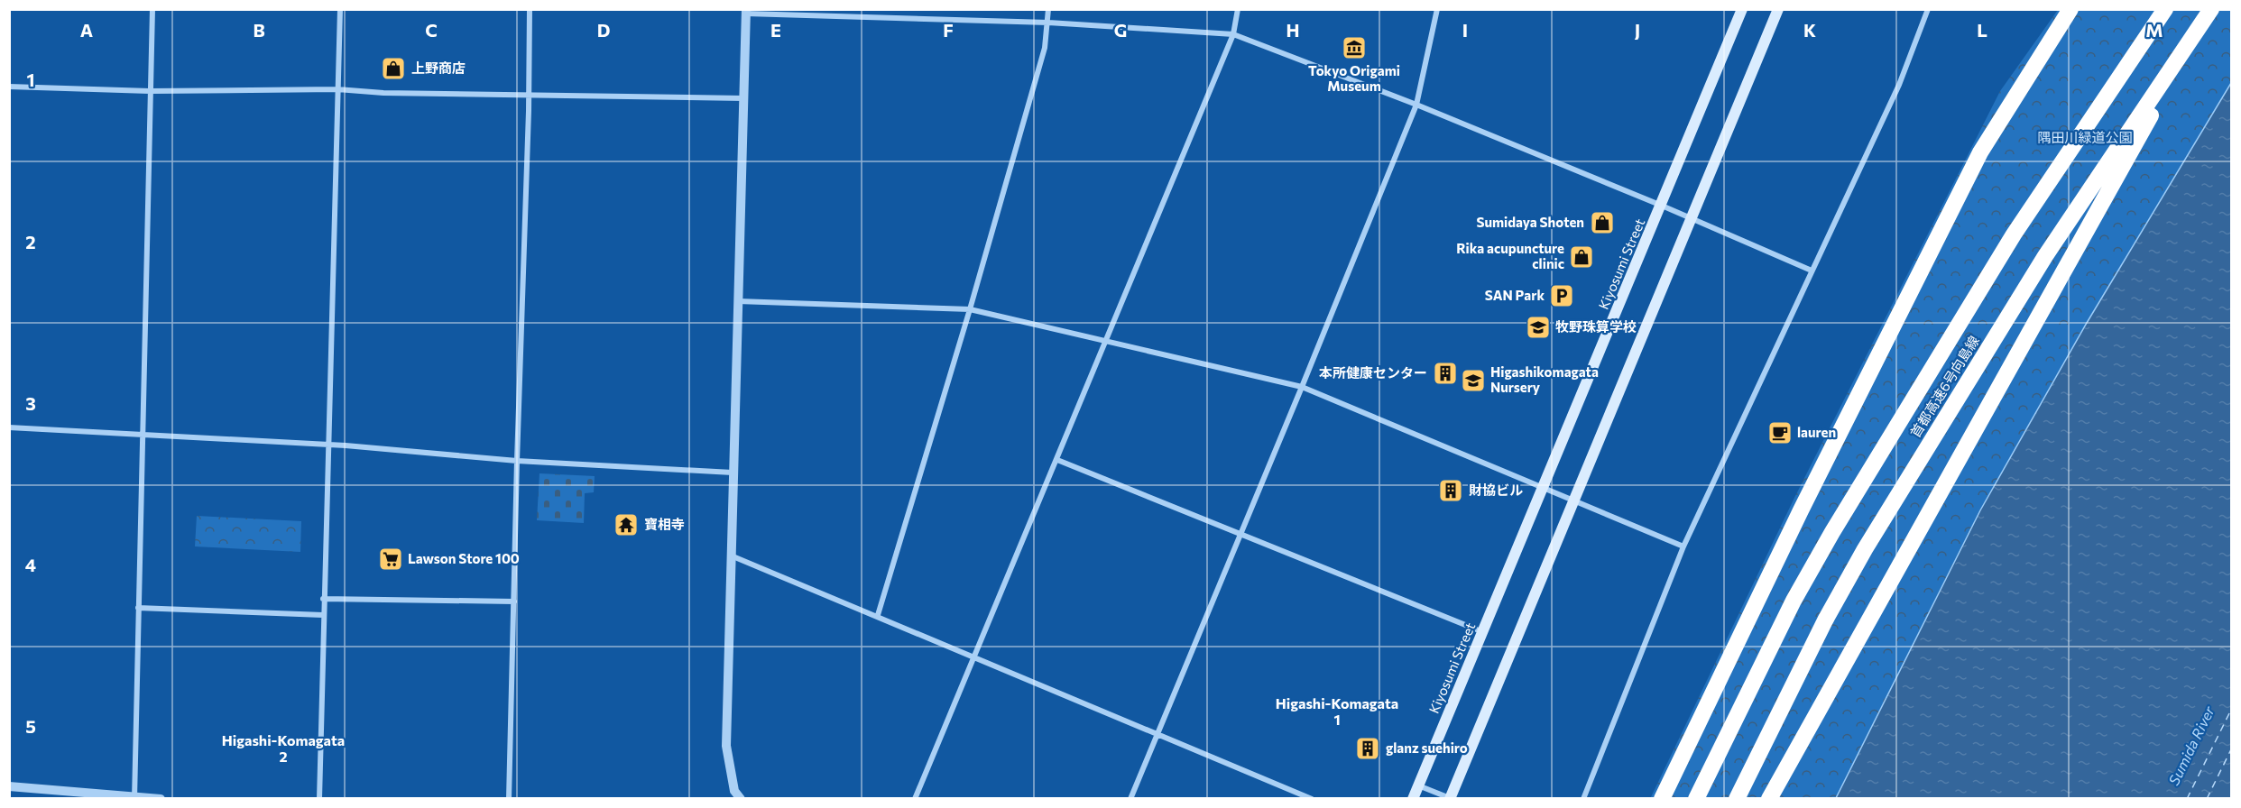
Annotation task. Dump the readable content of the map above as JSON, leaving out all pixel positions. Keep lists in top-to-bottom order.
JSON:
{
  "streets": {
    "highway": ["首都高速6号向島線"],
    "main road": ["Kiyosumi Street"]
  },
  "districts": ["Higashi-Komagata 1", "Higashi-Komagata 2"],
  "water": ["Sumida River"],
  "parks": ["隅田川緑道公園"],
  "places": {
    "museum": ["Tokyo Origami Museum"],
    "shop": ["上野商店", "Sumidaya Shoten", "Rika acupuncture clinic"],
    "parking": ["SAN Park"],
    "school or university": ["牧野珠算学校", "Higashikomagata Nursery"],
    "building": ["本所健康センター", "財協ビル", "glanz suehiro"],
    "cafe": ["lauren"],
    "temple": ["寶相寺"],
    "supermarket": ["Lawson Store 100"]
  },
  "grid": {
    "columns": [
      "A",
      "B",
      "C",
      "D",
      "E",
      "F",
      "G",
      "H",
      "I",
      "J",
      "K",
      "L",
      "M"
    ],
    "rows": [
      "1",
      "2",
      "3",
      "4",
      "5"
    ]
  }
}
